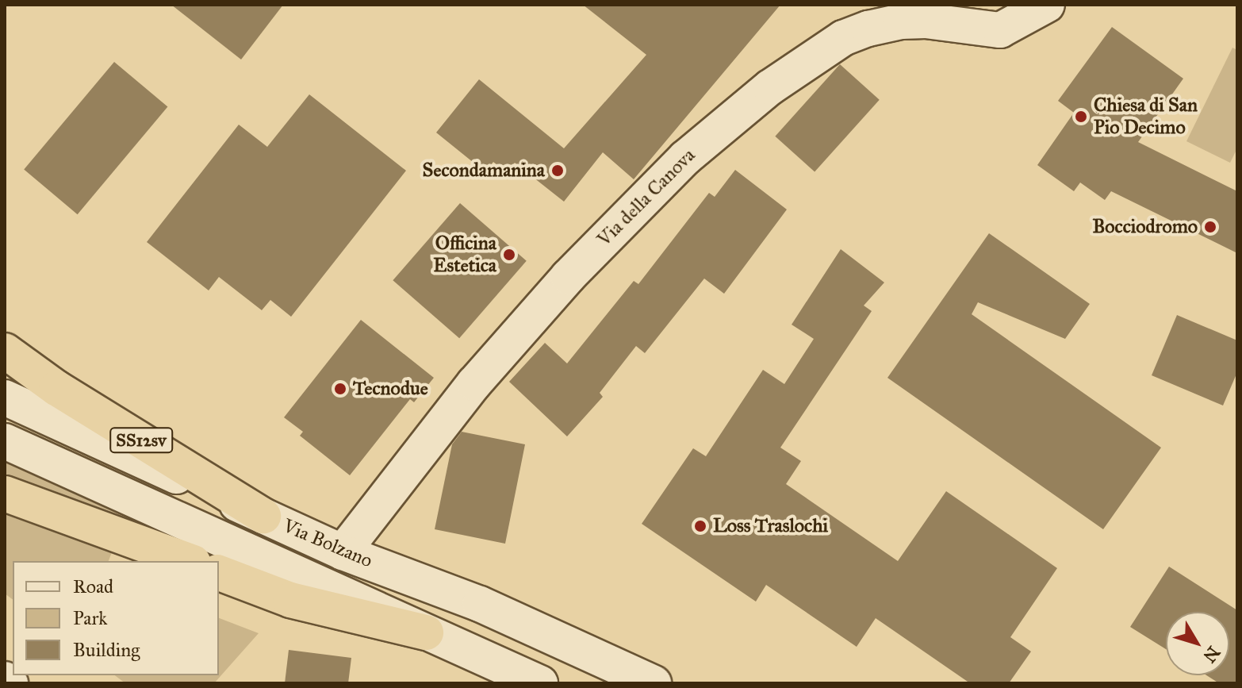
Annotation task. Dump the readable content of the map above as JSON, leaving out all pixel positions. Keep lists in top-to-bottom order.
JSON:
{
  "streets": {
    "highway": ["SS12sv"],
    "main road": ["Via della Canova", "Via Bolzano"]
  },
  "crossings": [
    ["Via della Canova", "Via Bolzano"],
    ["SS12sv", "Via Bolzano"]
  ],
  "places": [
    "Chiesa di San Pio Decimo",
    "Secondamanina",
    "Bocciodromo",
    "Officina Estetica",
    "Tecnodue",
    "Loss Traslochi"
  ],
  "legend": ["Road", "Park", "Building"],
  "north": "bottom right"
}
